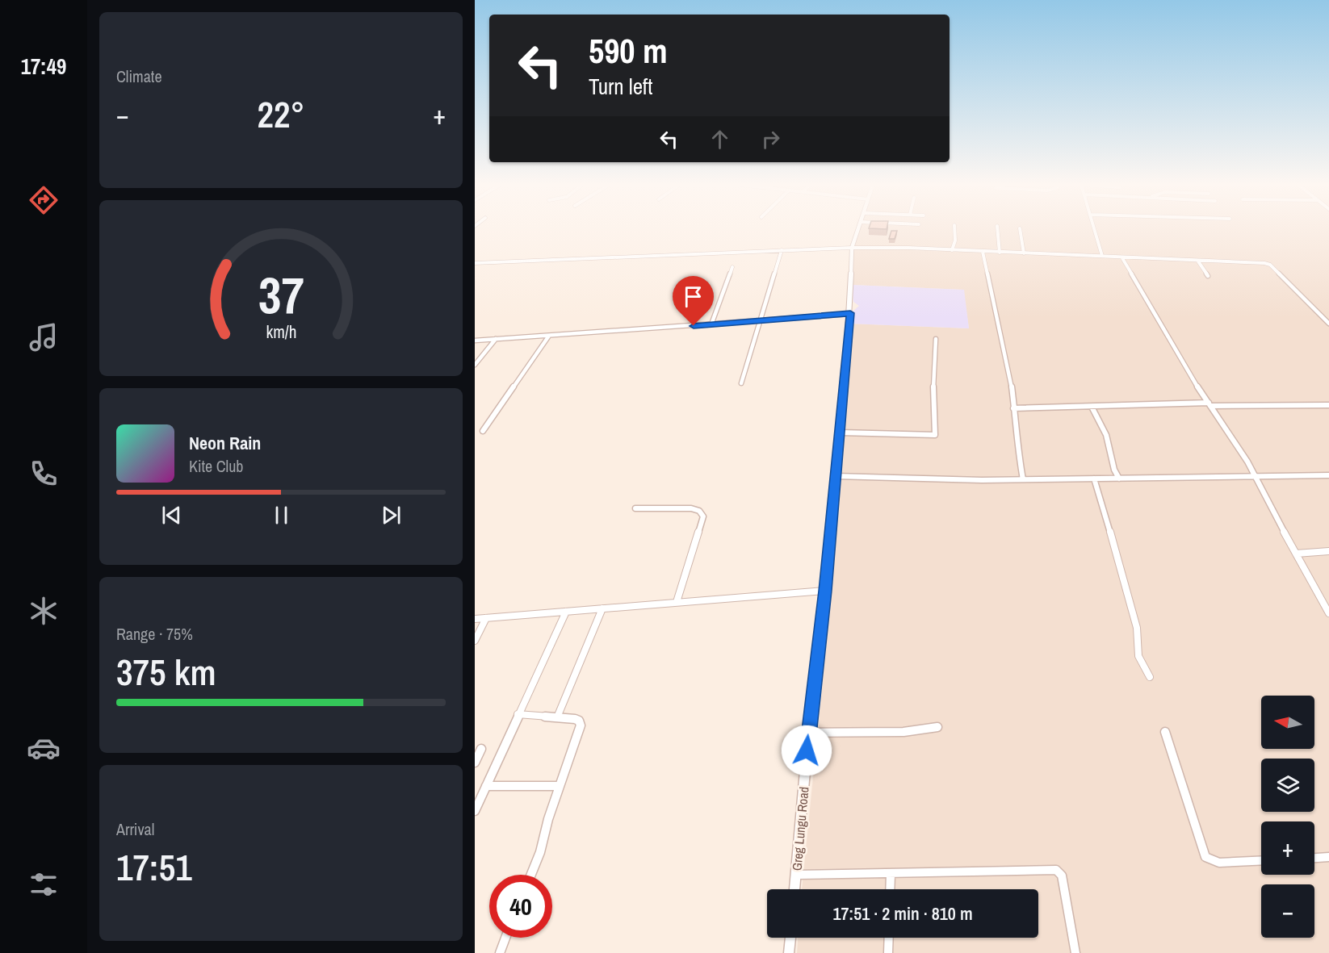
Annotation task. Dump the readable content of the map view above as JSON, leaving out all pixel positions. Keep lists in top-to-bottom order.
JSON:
{
  "streets": {
    "street": ["Greg Lungu Road"]
  },
  "north": "left",
  "page": {
    "tabs": "17:49",
    "tile": [
      "Climate",
      ["Range · 75%", "375 km"],
      ["Arrival", "17:51"]
    ],
    "turn": ["590 m", "Turn left"],
    "heat": ["−", "22°", "+"],
    "song": ["Neon Rain", "Kite Club"],
    "map_buttons": ["+", "−"],
    "limit": "40",
    "trip": "17:51 · 2 min · 810 m",
    "gauge": ["37", "km/h"]
  }
}
